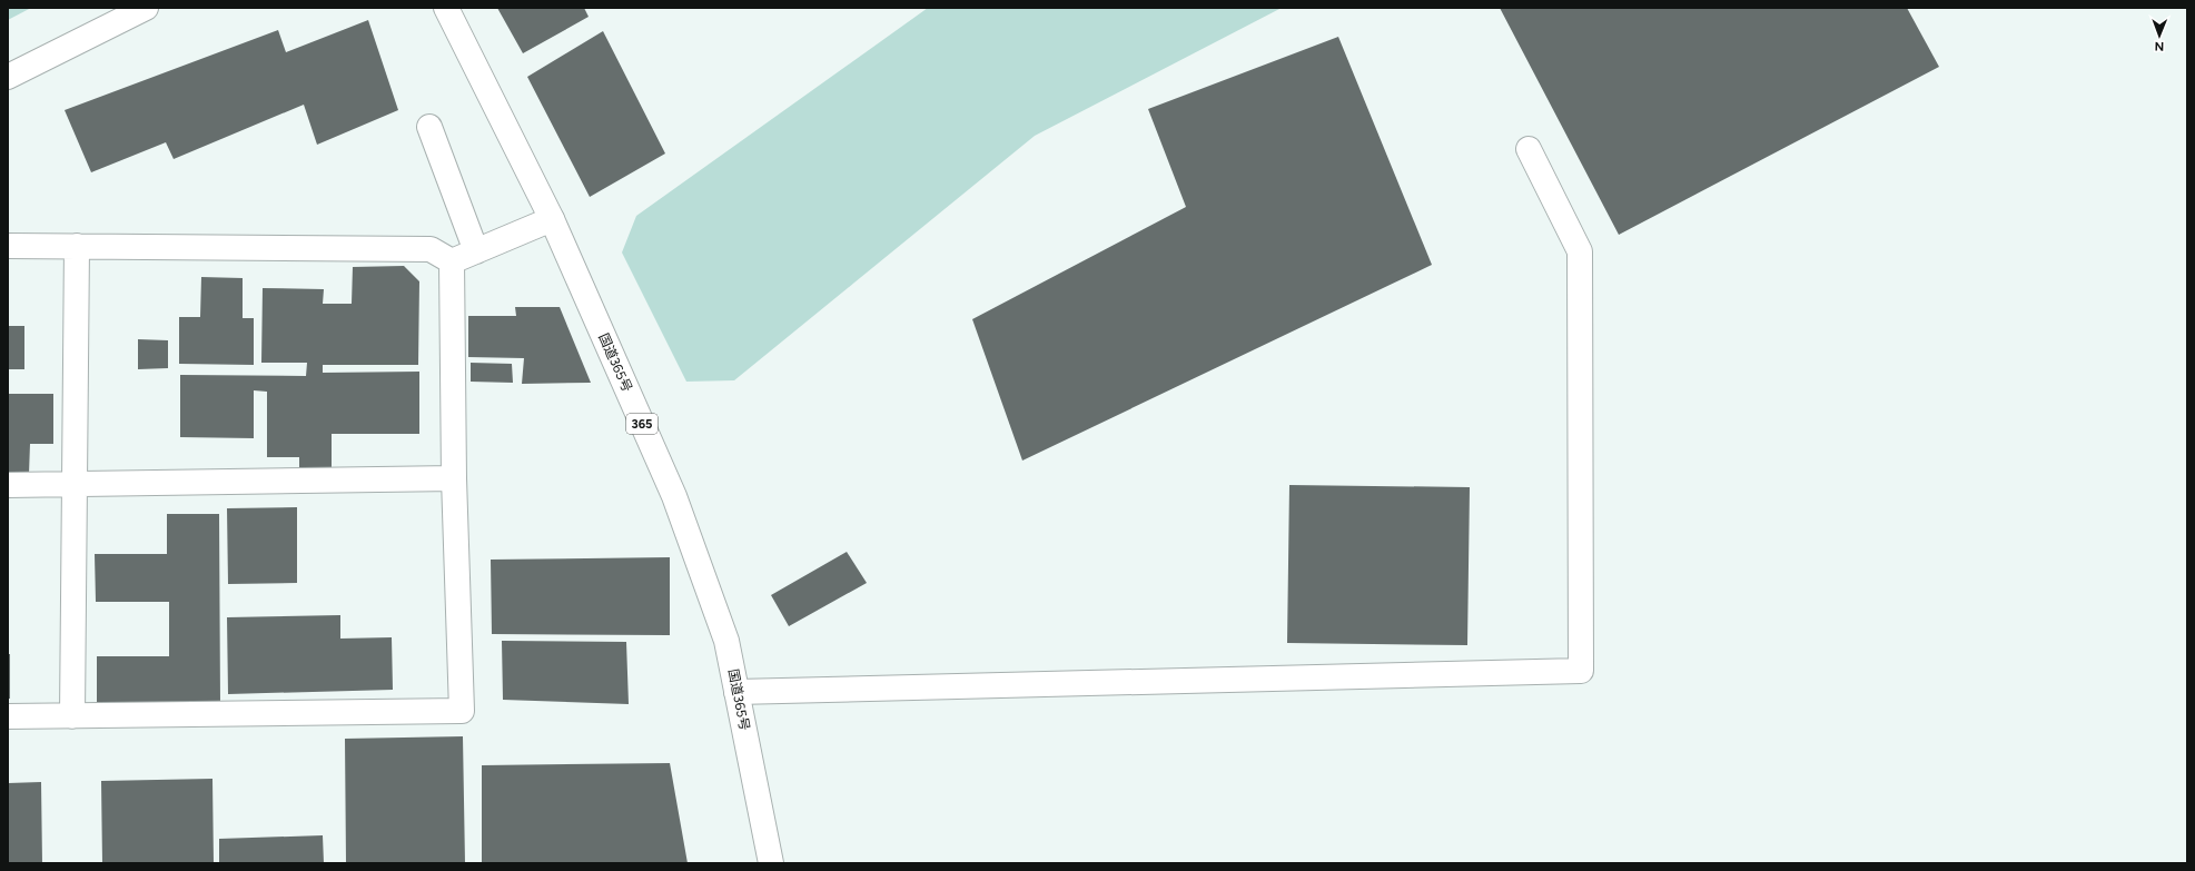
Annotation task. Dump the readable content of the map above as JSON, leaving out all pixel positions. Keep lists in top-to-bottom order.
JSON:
{
  "streets": {
    "main road": ["国道365号", "365"]
  },
  "north": "bottom"
}
